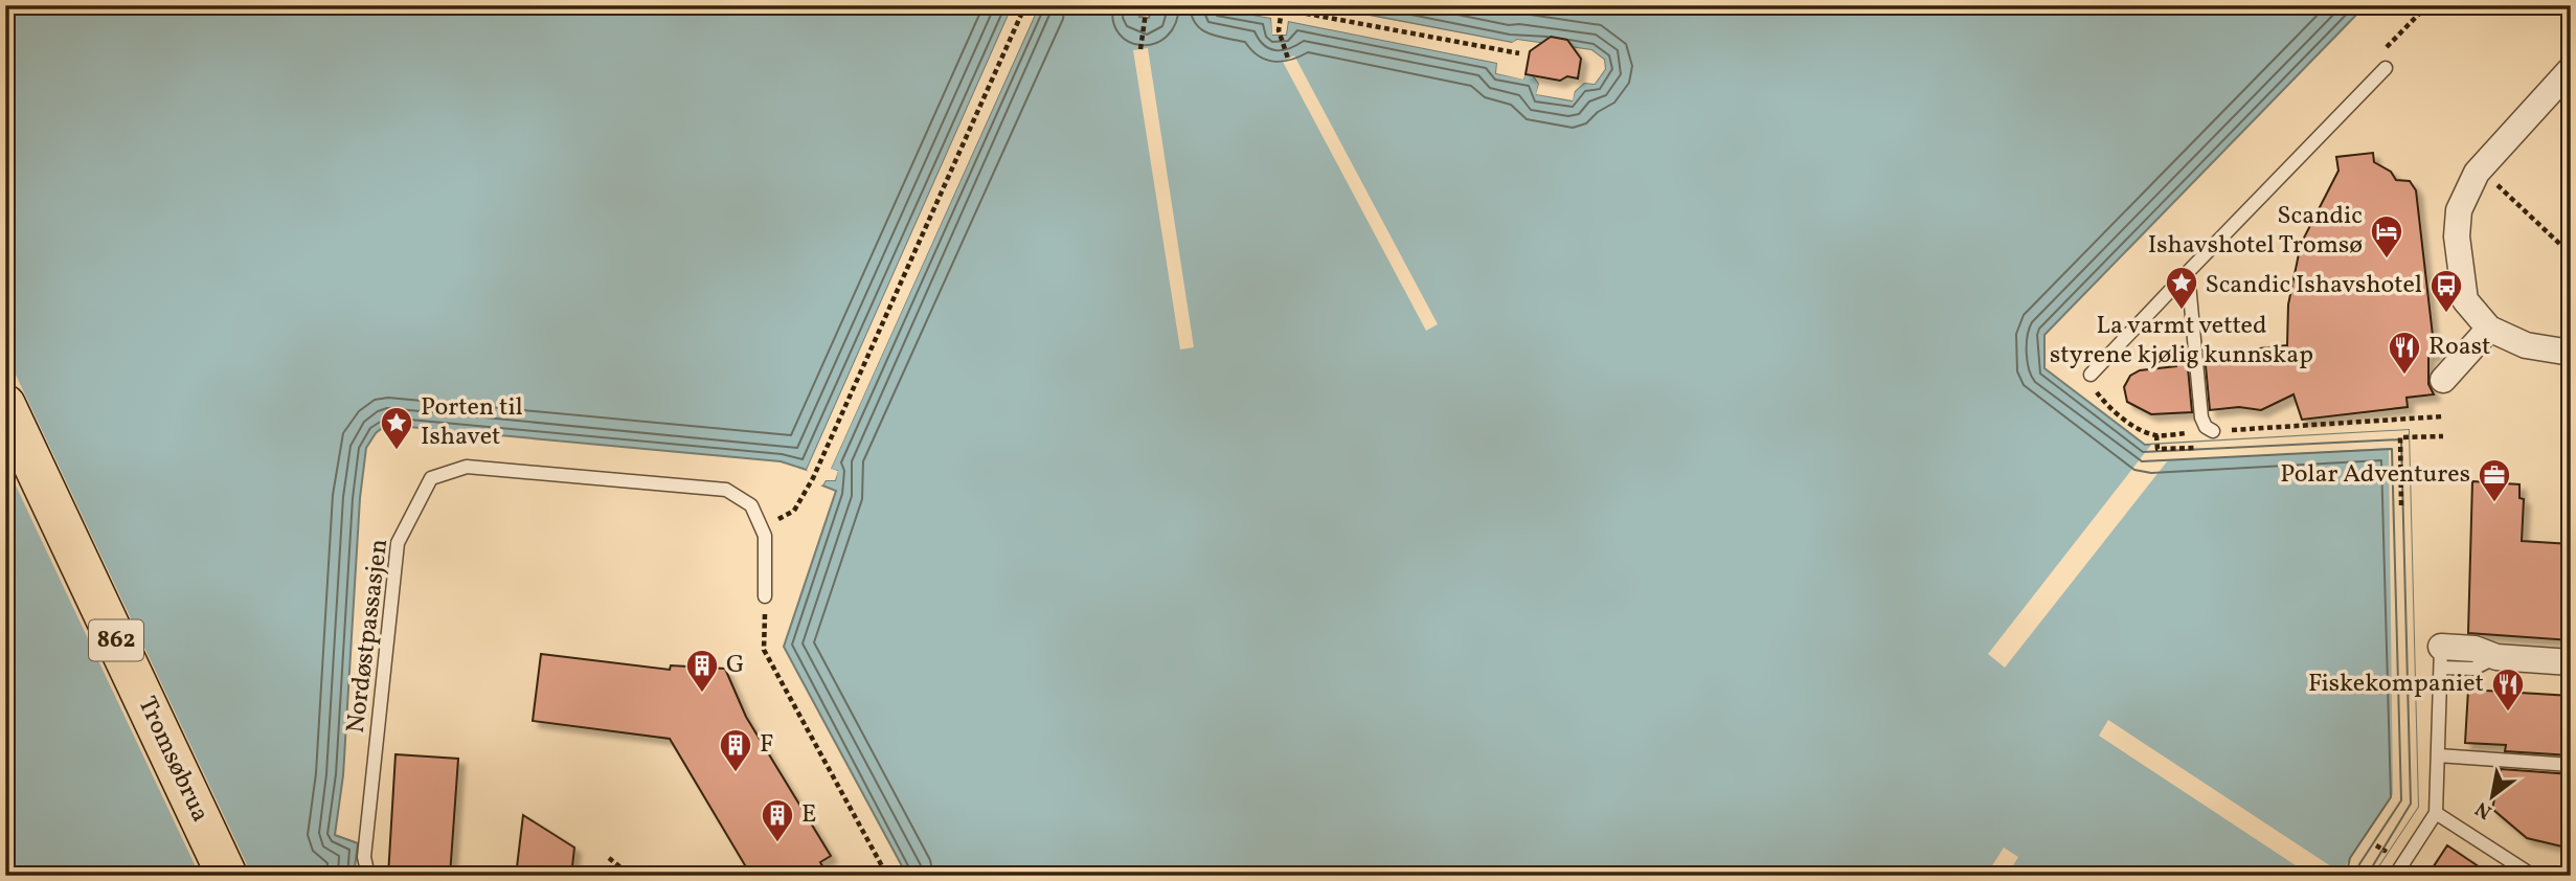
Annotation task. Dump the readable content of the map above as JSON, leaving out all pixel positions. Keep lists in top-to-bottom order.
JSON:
{
  "streets": {
    "main road": ["862", "Tromsøbrua"],
    "lane": ["Nordøstpassasjen"]
  },
  "places": {
    "hotel": ["Scandic Ishavshotel Tromsø"],
    "place": ["La varmt vetted styrene kjølig kunnskap", "Porten til Ishavet"],
    "bus stop": ["Scandic Ishavshotel"],
    "restaurant": ["Roast", "Fiskekompaniet"],
    "office": ["Polar Adventures"],
    "building": ["G", "F", "E"]
  },
  "north": "bottom left"
}
